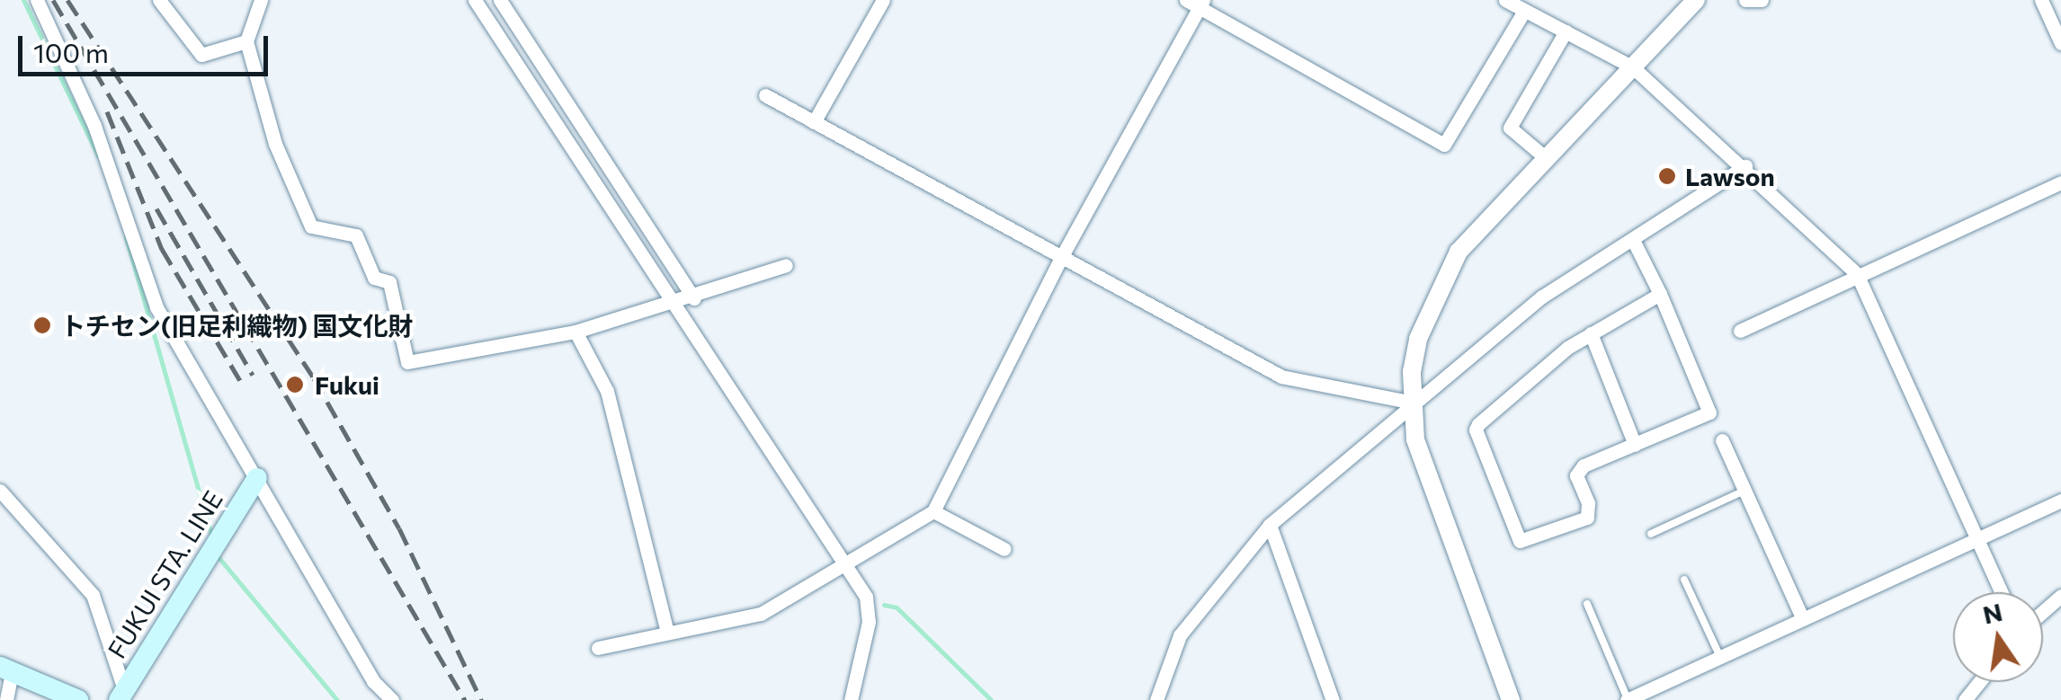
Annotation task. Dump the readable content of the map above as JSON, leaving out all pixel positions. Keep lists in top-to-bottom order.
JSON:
{
  "streets": {
    "main road": ["FUKUI STA. LINE"]
  },
  "places": ["Lawson", "トチセン(旧足利織物) 国文化財", "Fukui"],
  "scale_bar": "100 m",
  "north": "top"
}
